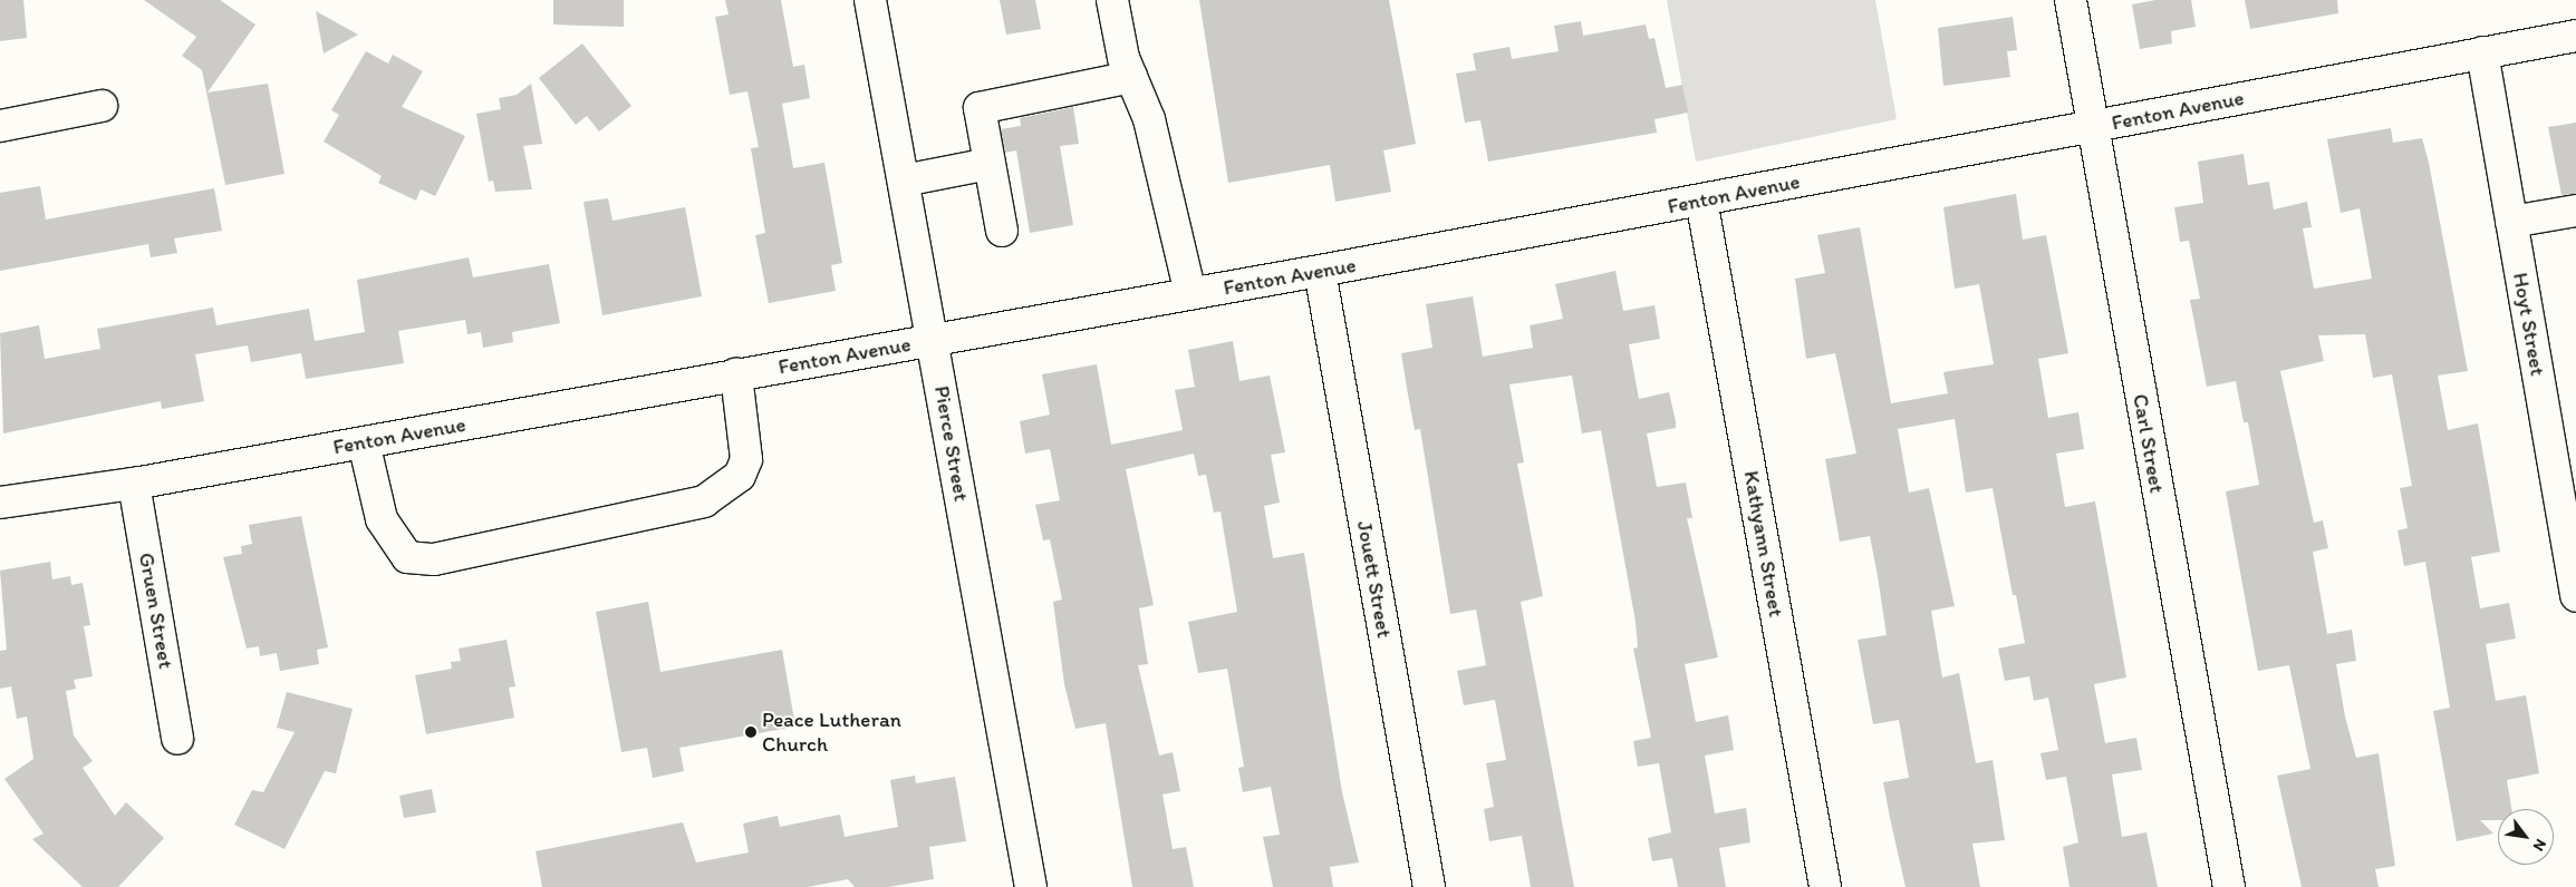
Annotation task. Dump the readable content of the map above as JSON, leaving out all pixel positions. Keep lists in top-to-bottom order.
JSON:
{
  "streets": {
    "street": [
      "Fenton Avenue",
      "Hoyt Street",
      "Pierce Street",
      "Carl Street",
      "Kathyann Street",
      "Jouett Street",
      "Gruen Street"
    ]
  },
  "crossings": [
    ["Fenton Avenue", "Hoyt Street"],
    ["Fenton Avenue", "Pierce Street"],
    ["Fenton Avenue", "Carl Street"],
    ["Fenton Avenue", "Kathyann Street"],
    ["Fenton Avenue", "Jouett Street"],
    ["Fenton Avenue", "Gruen Street"]
  ],
  "places": ["Peace Lutheran Church"],
  "north": "bottom right"
}
